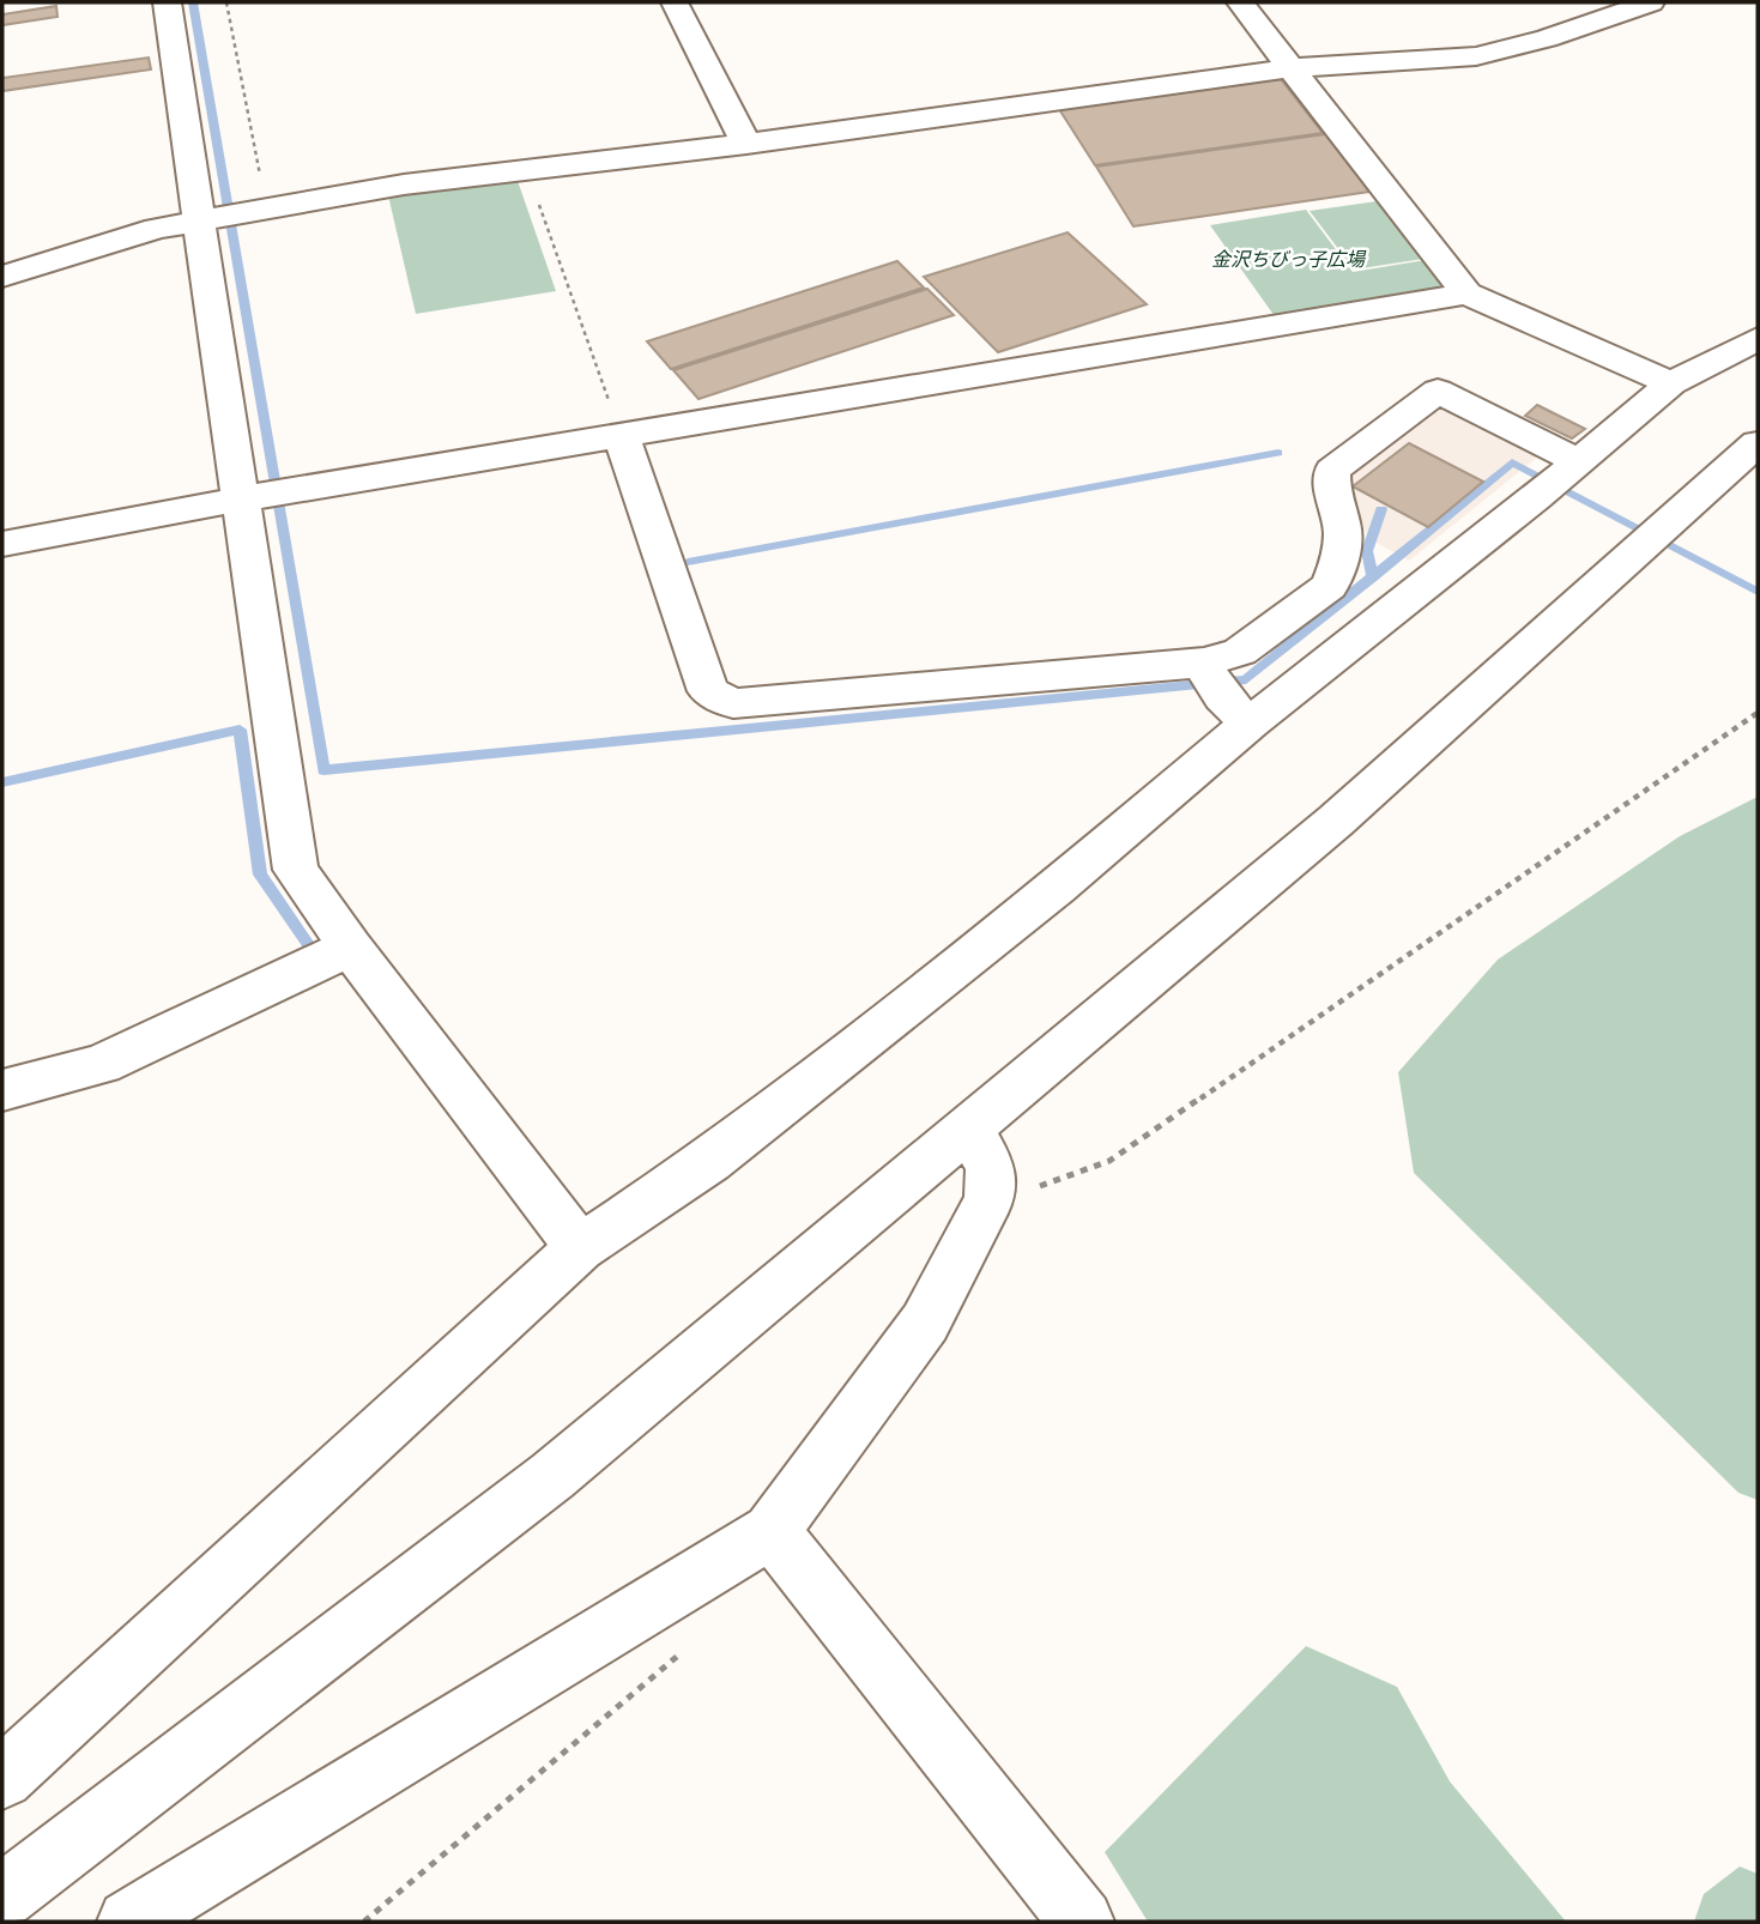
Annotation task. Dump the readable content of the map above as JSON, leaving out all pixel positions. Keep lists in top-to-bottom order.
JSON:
{
  "parks": ["金沢ちびっ子広場"]
}
